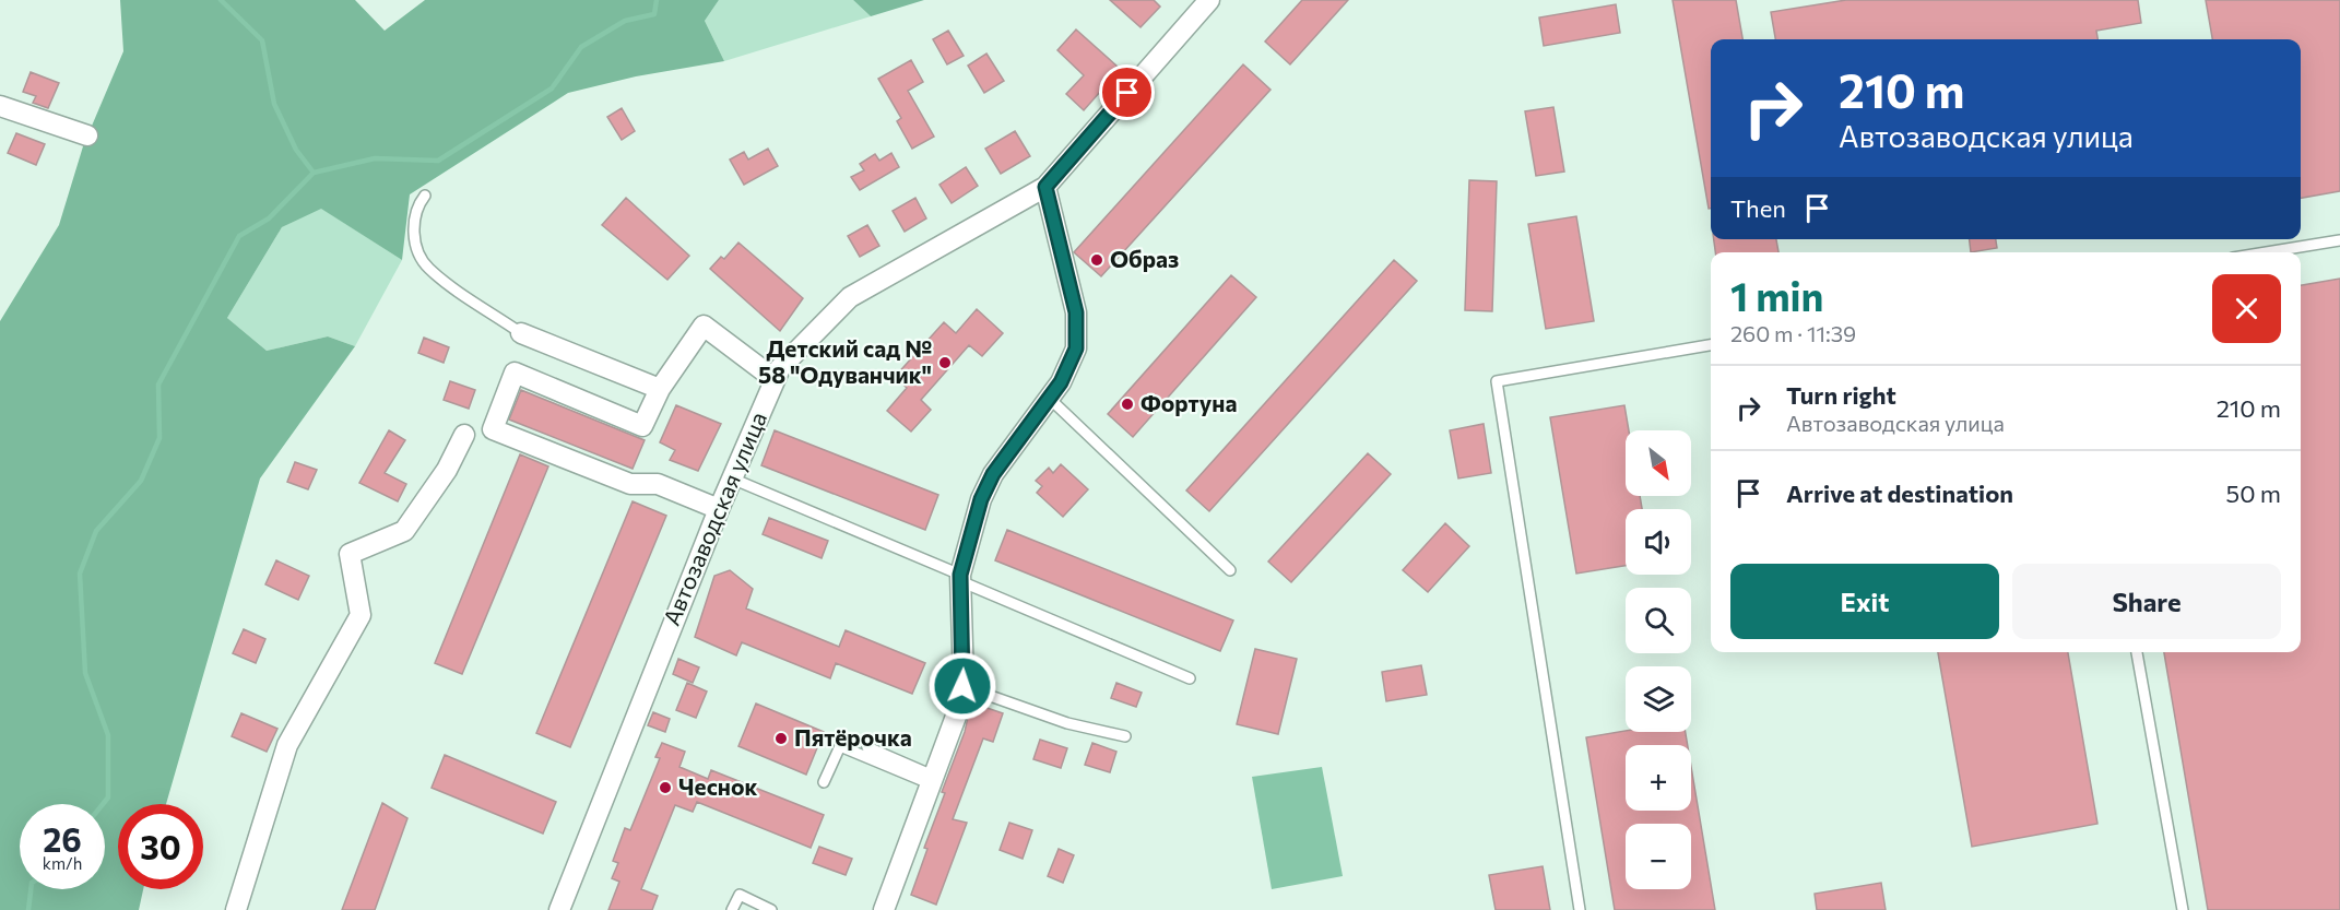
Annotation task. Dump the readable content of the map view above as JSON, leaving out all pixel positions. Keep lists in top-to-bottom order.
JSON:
{
  "streets": {
    "street": ["Автозаводская улица"]
  },
  "places": [
    "Образ",
    "Детский сад № 58 \"Одуванчик\"",
    "Фортуна",
    "Пятёрочка",
    "Чеснок"
  ],
  "north": "bottom right",
  "page": {
    "turn": ["210 m", "Автозаводская улица"],
    "then": "Then",
    "heading": ["1 min", "260 m · 11:39"],
    "list": [
      {
        "name": "Turn right",
        "note": "Автозаводская улица",
        "value": "210 m"
      },
      {
        "name": "Arrive at destination",
        "value": "50 m"
      }
    ],
    "map_buttons": ["+", "−"],
    "buttons": ["Exit", "Share"],
    "speed": "26 km/h",
    "limit": "30"
  }
}
